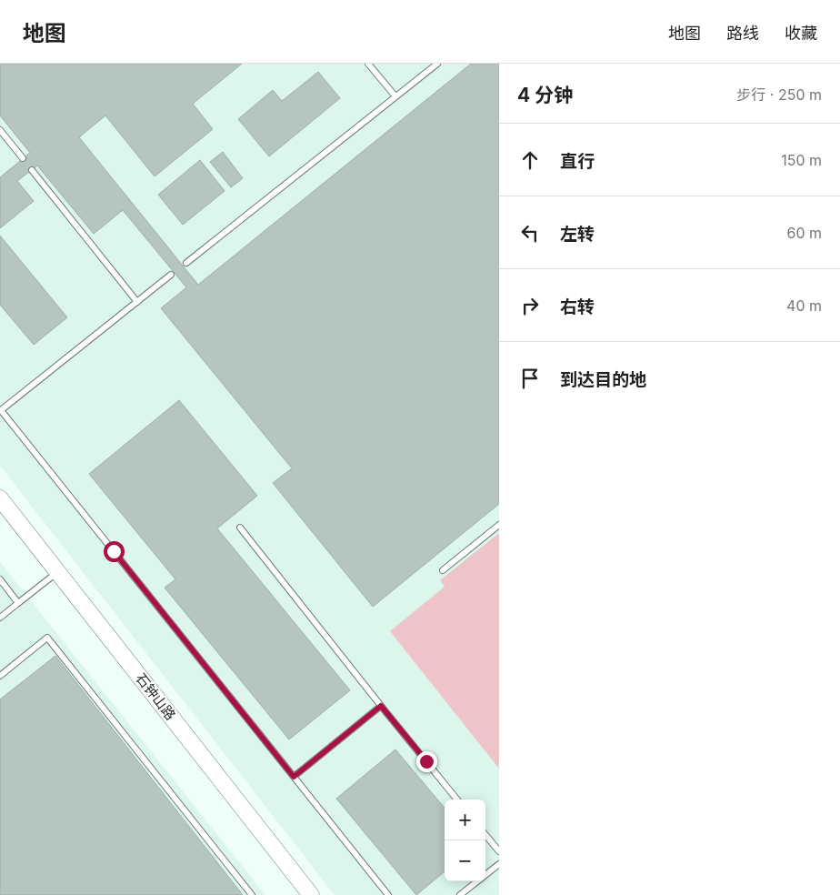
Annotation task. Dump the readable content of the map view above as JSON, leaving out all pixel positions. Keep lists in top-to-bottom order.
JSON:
{
  "streets": {
    "street": ["石钟山路"]
  },
  "page": {
    "header": "地图",
    "nav": ["地图", "路线", "收藏"],
    "heading": ["4 分钟", "步行 · 250 m"],
    "list": [
      ["直行", "150 m"],
      ["左转", "60 m"],
      ["右转", "40 m"],
      "到达目的地"
    ],
    "map_buttons": ["+", "−"]
  }
}
